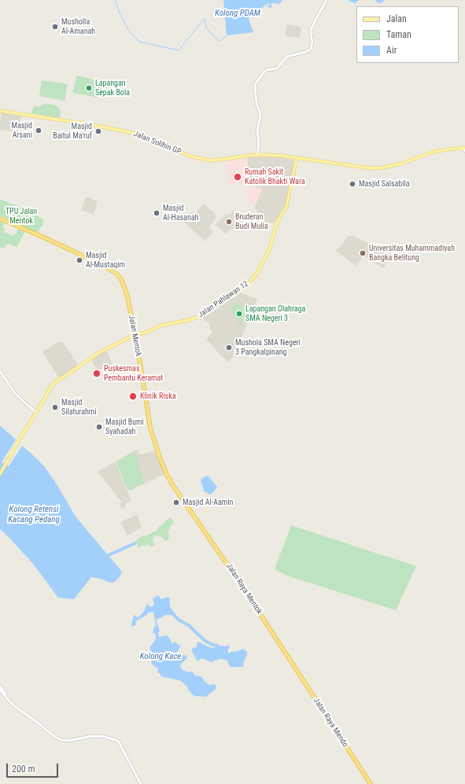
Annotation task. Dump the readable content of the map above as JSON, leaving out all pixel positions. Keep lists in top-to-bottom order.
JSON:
{
  "streets": {
    "highway": ["Jalan Mentok", "Jalan Raya Mentok", "Jalan Raya Mendo"],
    "main road": ["Jalan Solihin GP", "Jalan Pahlawan 12"]
  },
  "crossings": [
    ["Jalan Solihin GP", "Jalan Pahlawan 12"],
    ["Jalan Pahlawan 12", "Jalan Mentok"],
    ["Jalan Mentok", "Jalan Raya Mentok"],
    ["Jalan Raya Mentok", "Jalan Raya Mendo"]
  ],
  "water": ["Kolong PDAM", "Kolong Retensi Kacang Pedang", "Kolong Kace"],
  "parks": ["TPU Jalan Mentok"],
  "places": [
    "Musholla Al-Amanah",
    "Lapangan Sepak Bola",
    "Masjid Arsani",
    "Masjid Baitul Ma'ruf",
    "Rumah Sakit Katolik Bhakti Wara",
    "Masjid Salsabila",
    "Masjid Al-Hasanah",
    "Bruderan Budi Mulia",
    "Universitas Muhammadiyah Bangka Belitung",
    "Masjid Al-Mustaqim",
    "Lapangan Olahraga SMA Negeri 3",
    "Mushola SMA Negeri 3 Pangkalpinang",
    "Puskesmas Pembantu Keramat",
    "Klinik Riska",
    "Masjid Silaturahmi",
    "Masjid Bumi Syahadah",
    "Masjid Al-Aamin"
  ],
  "legend": ["Jalan", "Taman", "Air"],
  "scale_bar": "200 m"
}
